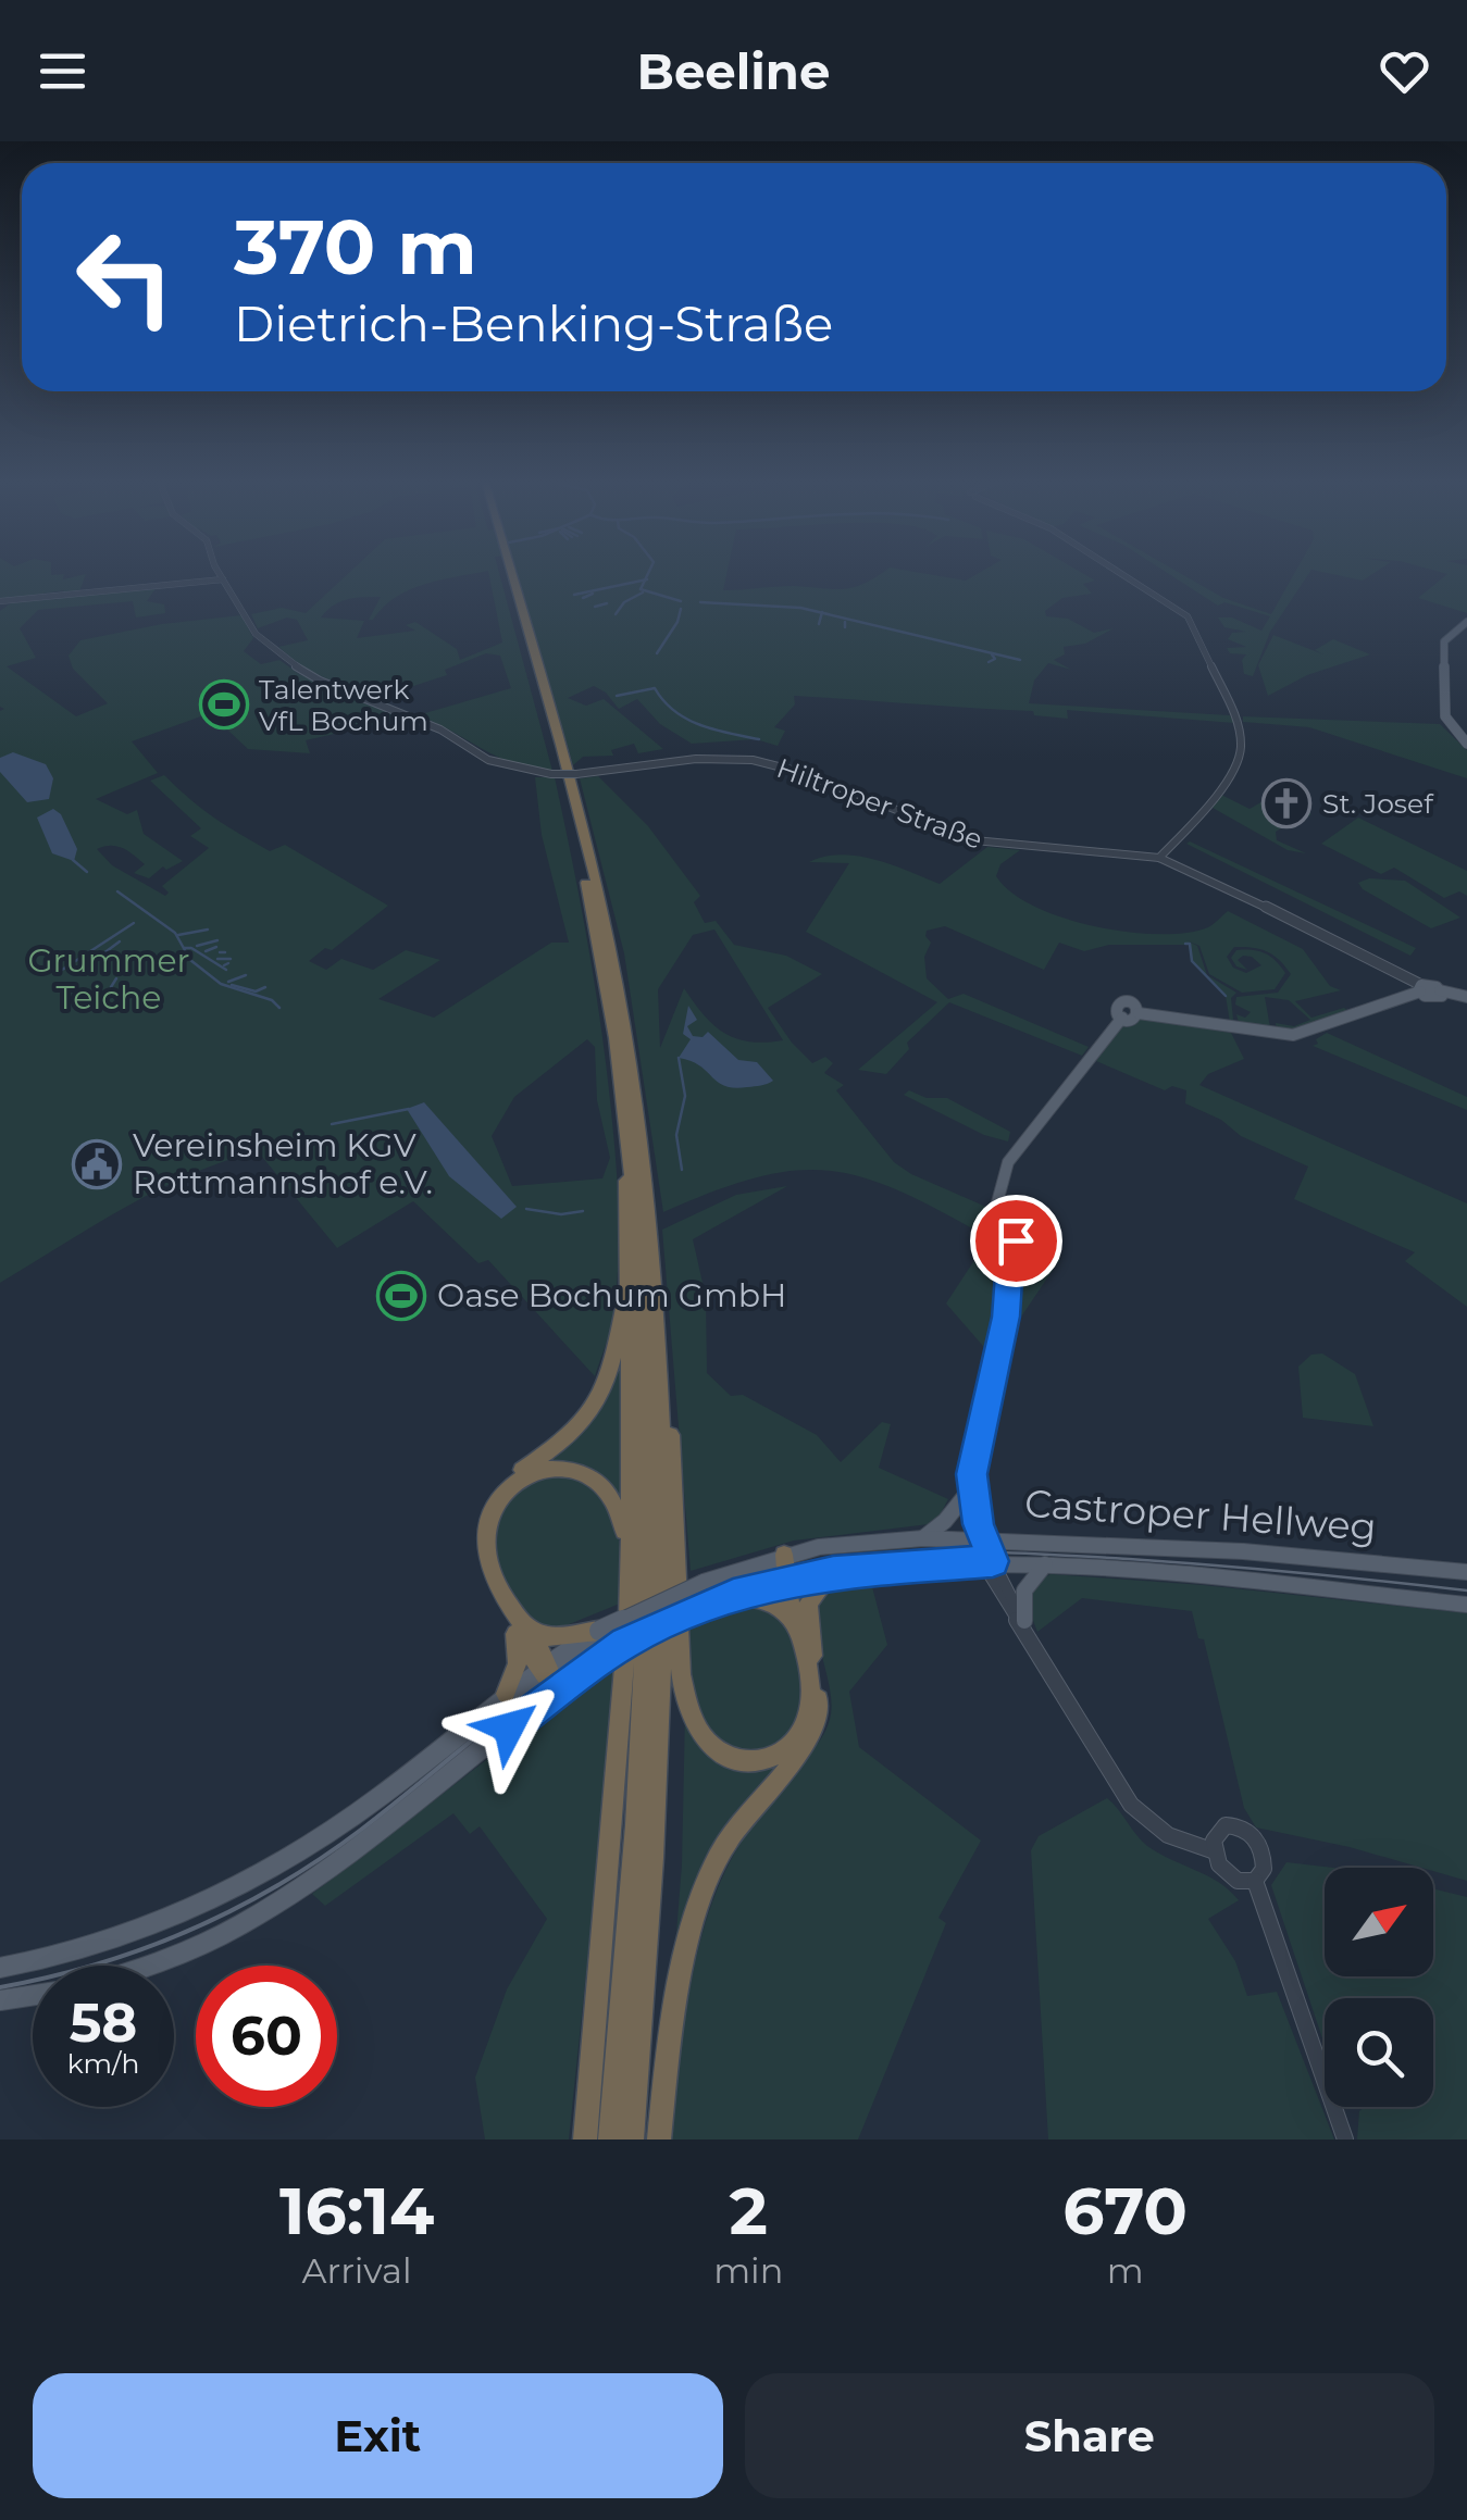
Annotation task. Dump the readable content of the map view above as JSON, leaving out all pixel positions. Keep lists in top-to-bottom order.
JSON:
{
  "streets": {
    "main road": ["Castroper Hellweg"],
    "street": ["Hiltroper Straße"]
  },
  "parks": ["Grummer Teiche"],
  "places": {
    "sports": ["Talentwerk VfL Bochum", "Oase Bochum GmbH"],
    "church": ["St. Josef"],
    "public building": ["Vereinsheim KGV Rottmannshof e.V."]
  },
  "north": "top right",
  "page": {
    "header": "Beeline",
    "turn": ["370 m", "Dietrich-Benking-Straße"],
    "speed": "58 km/h",
    "limit": "60",
    "eta": [
      "16:14",
      "Arrival",
      "2",
      "min",
      "670",
      "m"
    ],
    "buttons": ["Exit", "Share"]
  }
}
